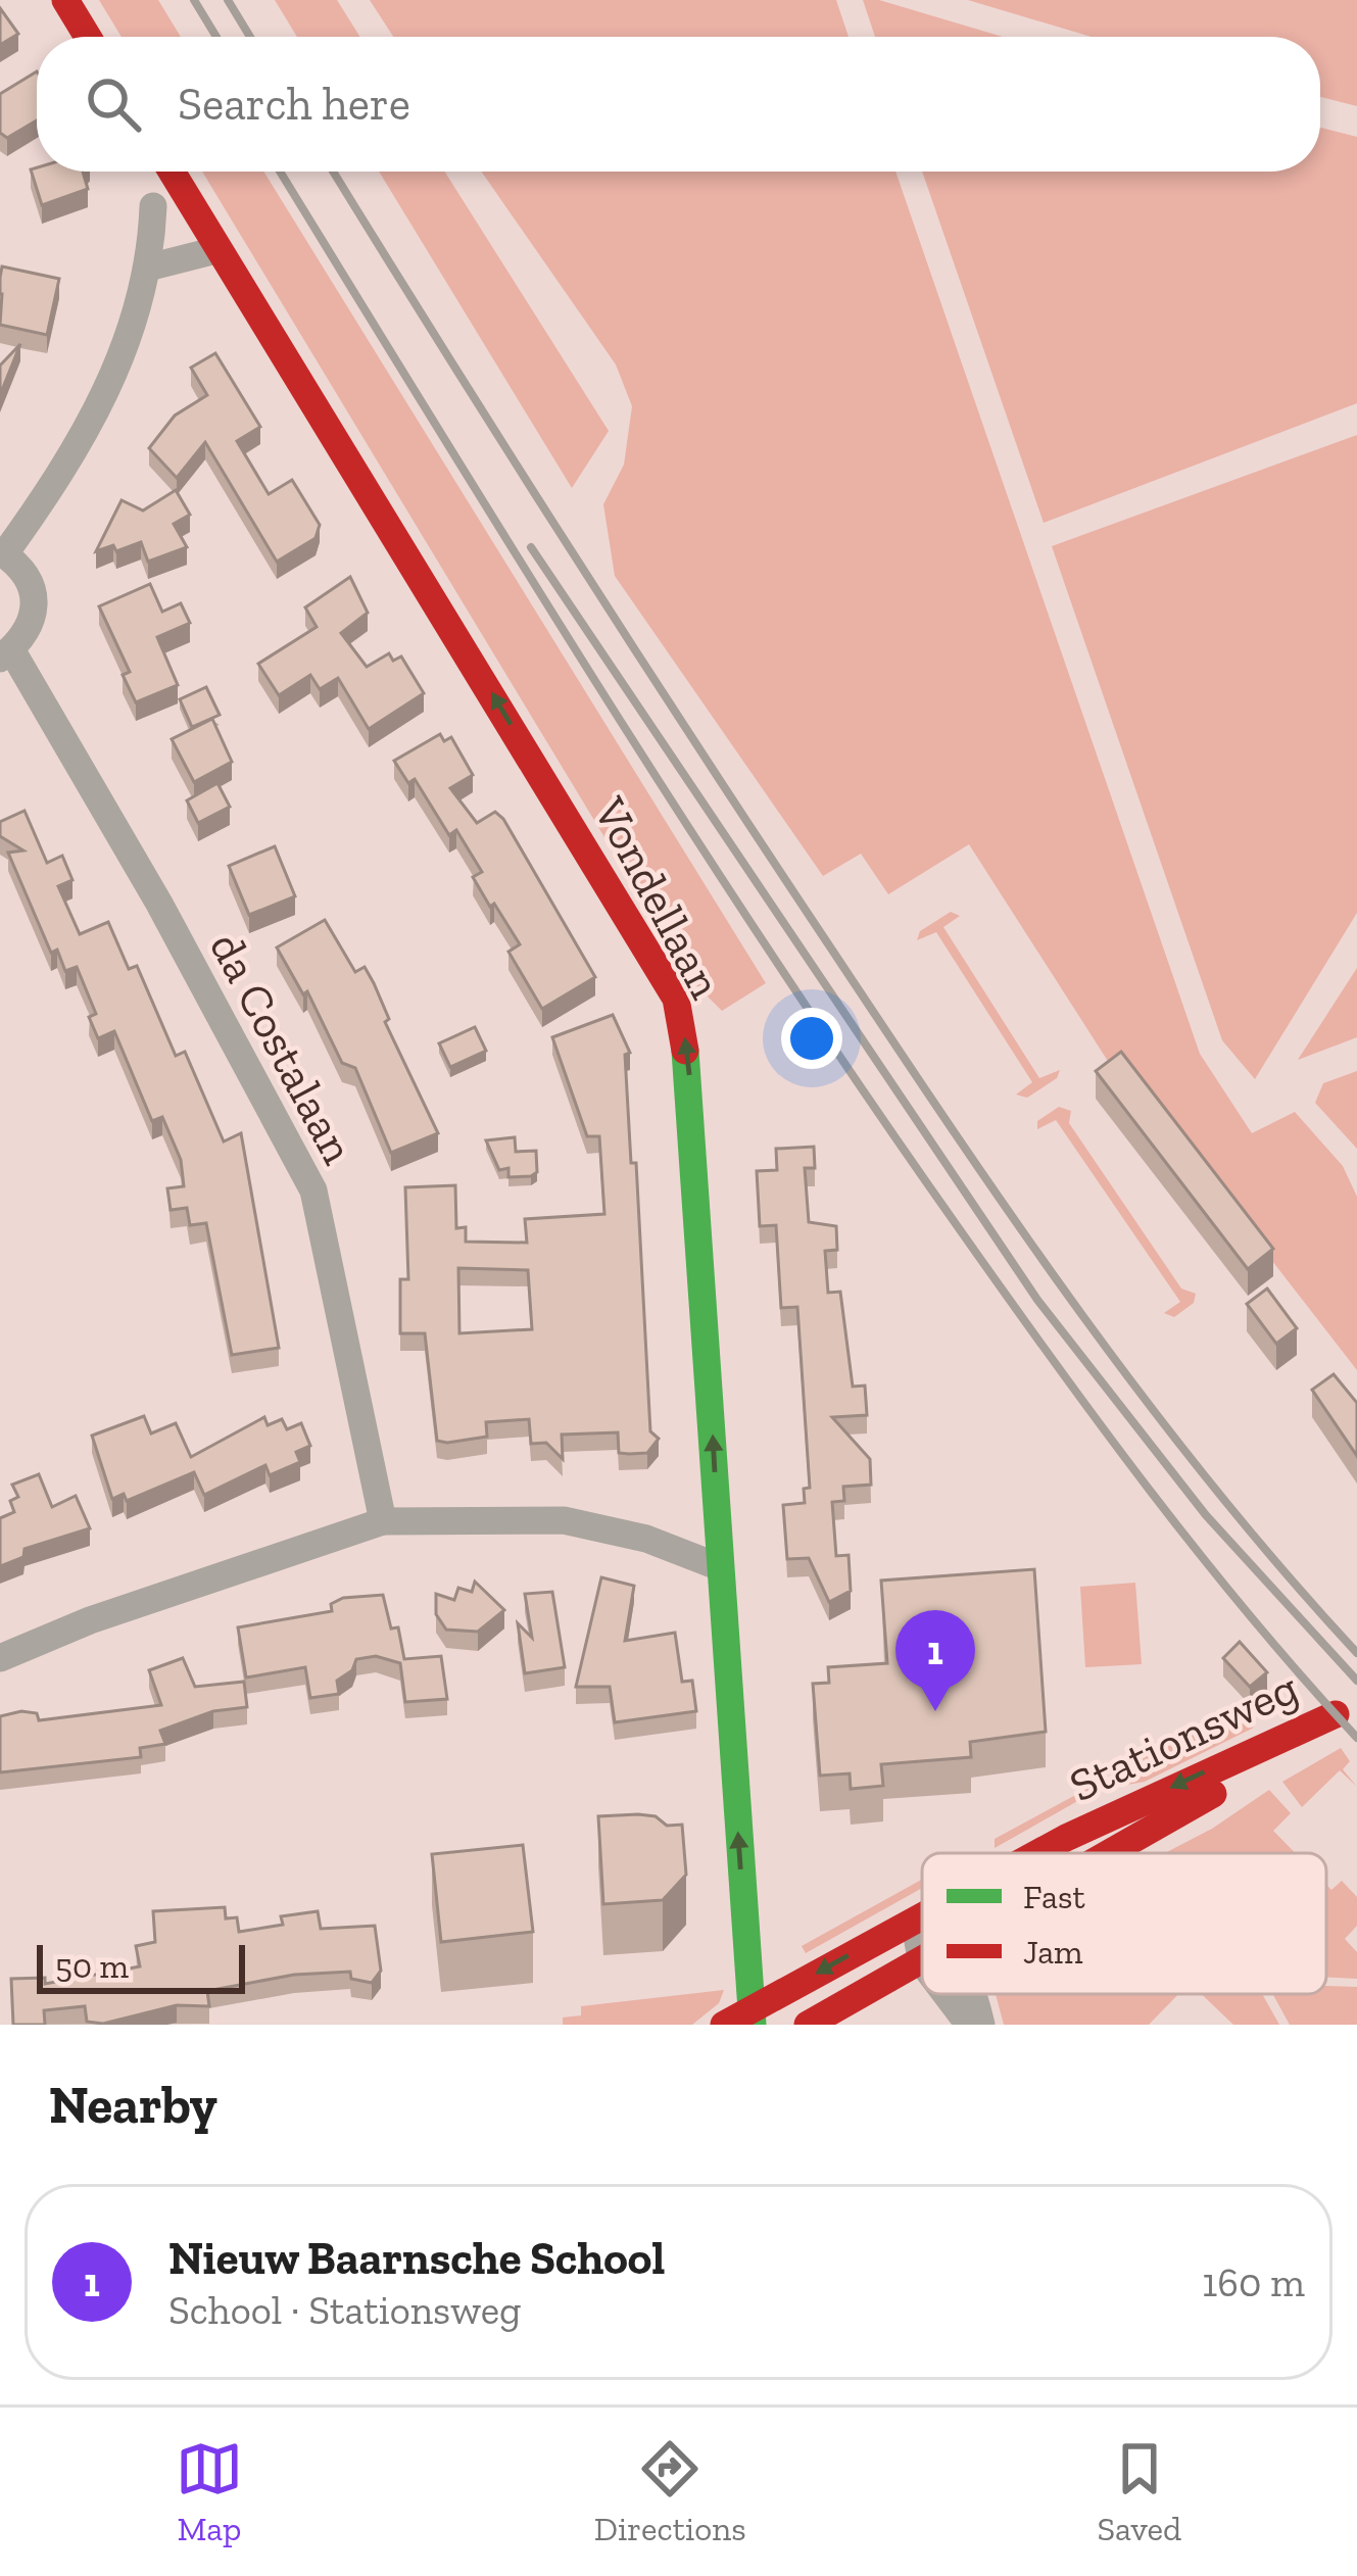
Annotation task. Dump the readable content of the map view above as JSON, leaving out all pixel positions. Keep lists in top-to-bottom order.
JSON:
{
  "streets": {
    "street": ["Vondellaan", "da Costalaan", "Stationsweg"]
  },
  "crossings": [
    ["Vondellaan", "Stationsweg"]
  ],
  "one_way": ["Vondellaan"],
  "legend": ["Fast", "Jam"],
  "scale_bar": "50 m",
  "page": {
    "search": "Search here",
    "pins": "1",
    "scale": "50 m",
    "heading": "Nearby",
    "list": [
      {
        "mark": "1",
        "name": "Nieuw Baarnsche School",
        "note": "School · Stationsweg",
        "value": "160 m"
      }
    ],
    "nav": ["Map", "Directions", "Saved"]
  }
}
